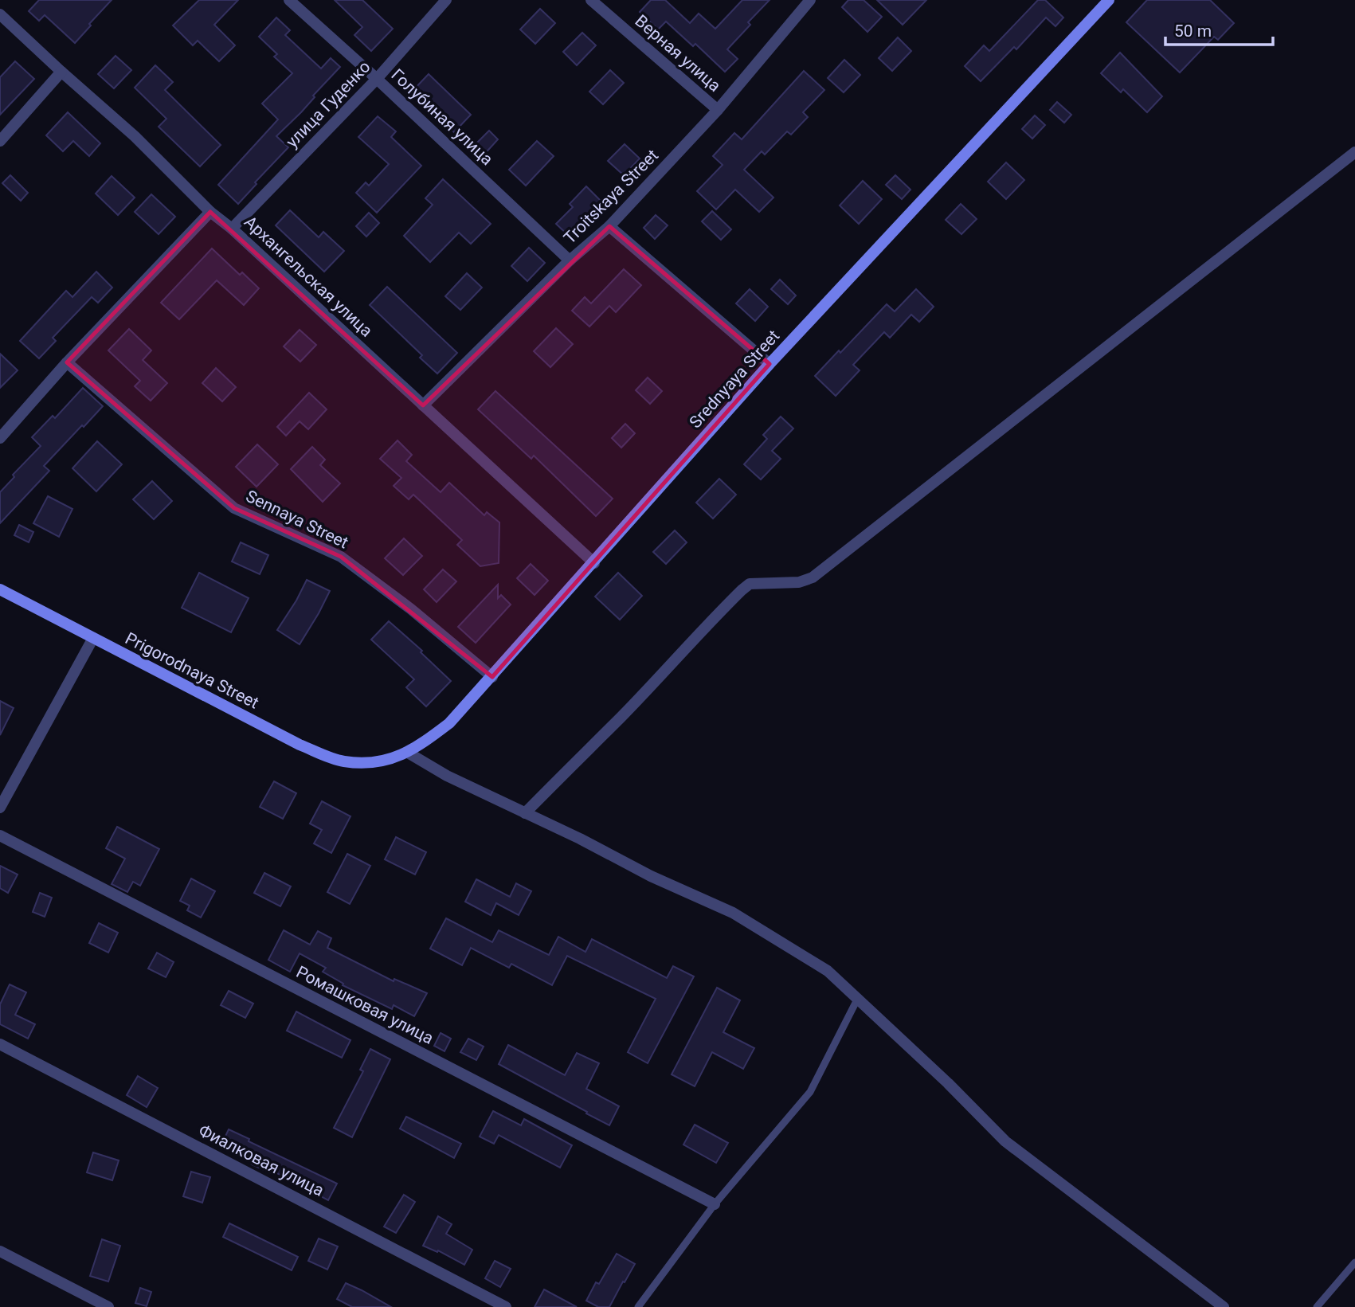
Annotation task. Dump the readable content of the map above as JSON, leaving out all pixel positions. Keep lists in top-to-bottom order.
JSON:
{
  "streets": {
    "street": [
      "Верная улица",
      "улица Гуденко",
      "Голубиная улица",
      "Troitskaya Street",
      "Архангельская улица",
      "Srednyaya Street",
      "Sennaya Street",
      "Prigorodnaya Street",
      "Ромашковая улица",
      "Фиалковая улица"
    ]
  },
  "crossings": [
    ["Верная улица", "Troitskaya Street"],
    ["улица Гуденко", "Голубиная улица"],
    ["улица Гуденко", "Архангельская улица"],
    ["Голубиная улица", "Troitskaya Street"],
    ["Troitskaya Street", "Архангельская улица"],
    ["Архангельская улица", "Srednyaya Street"],
    ["Srednyaya Street", "Sennaya Street"],
    ["Srednyaya Street", "Prigorodnaya Street"]
  ],
  "scale_bar": "50 m"
}
